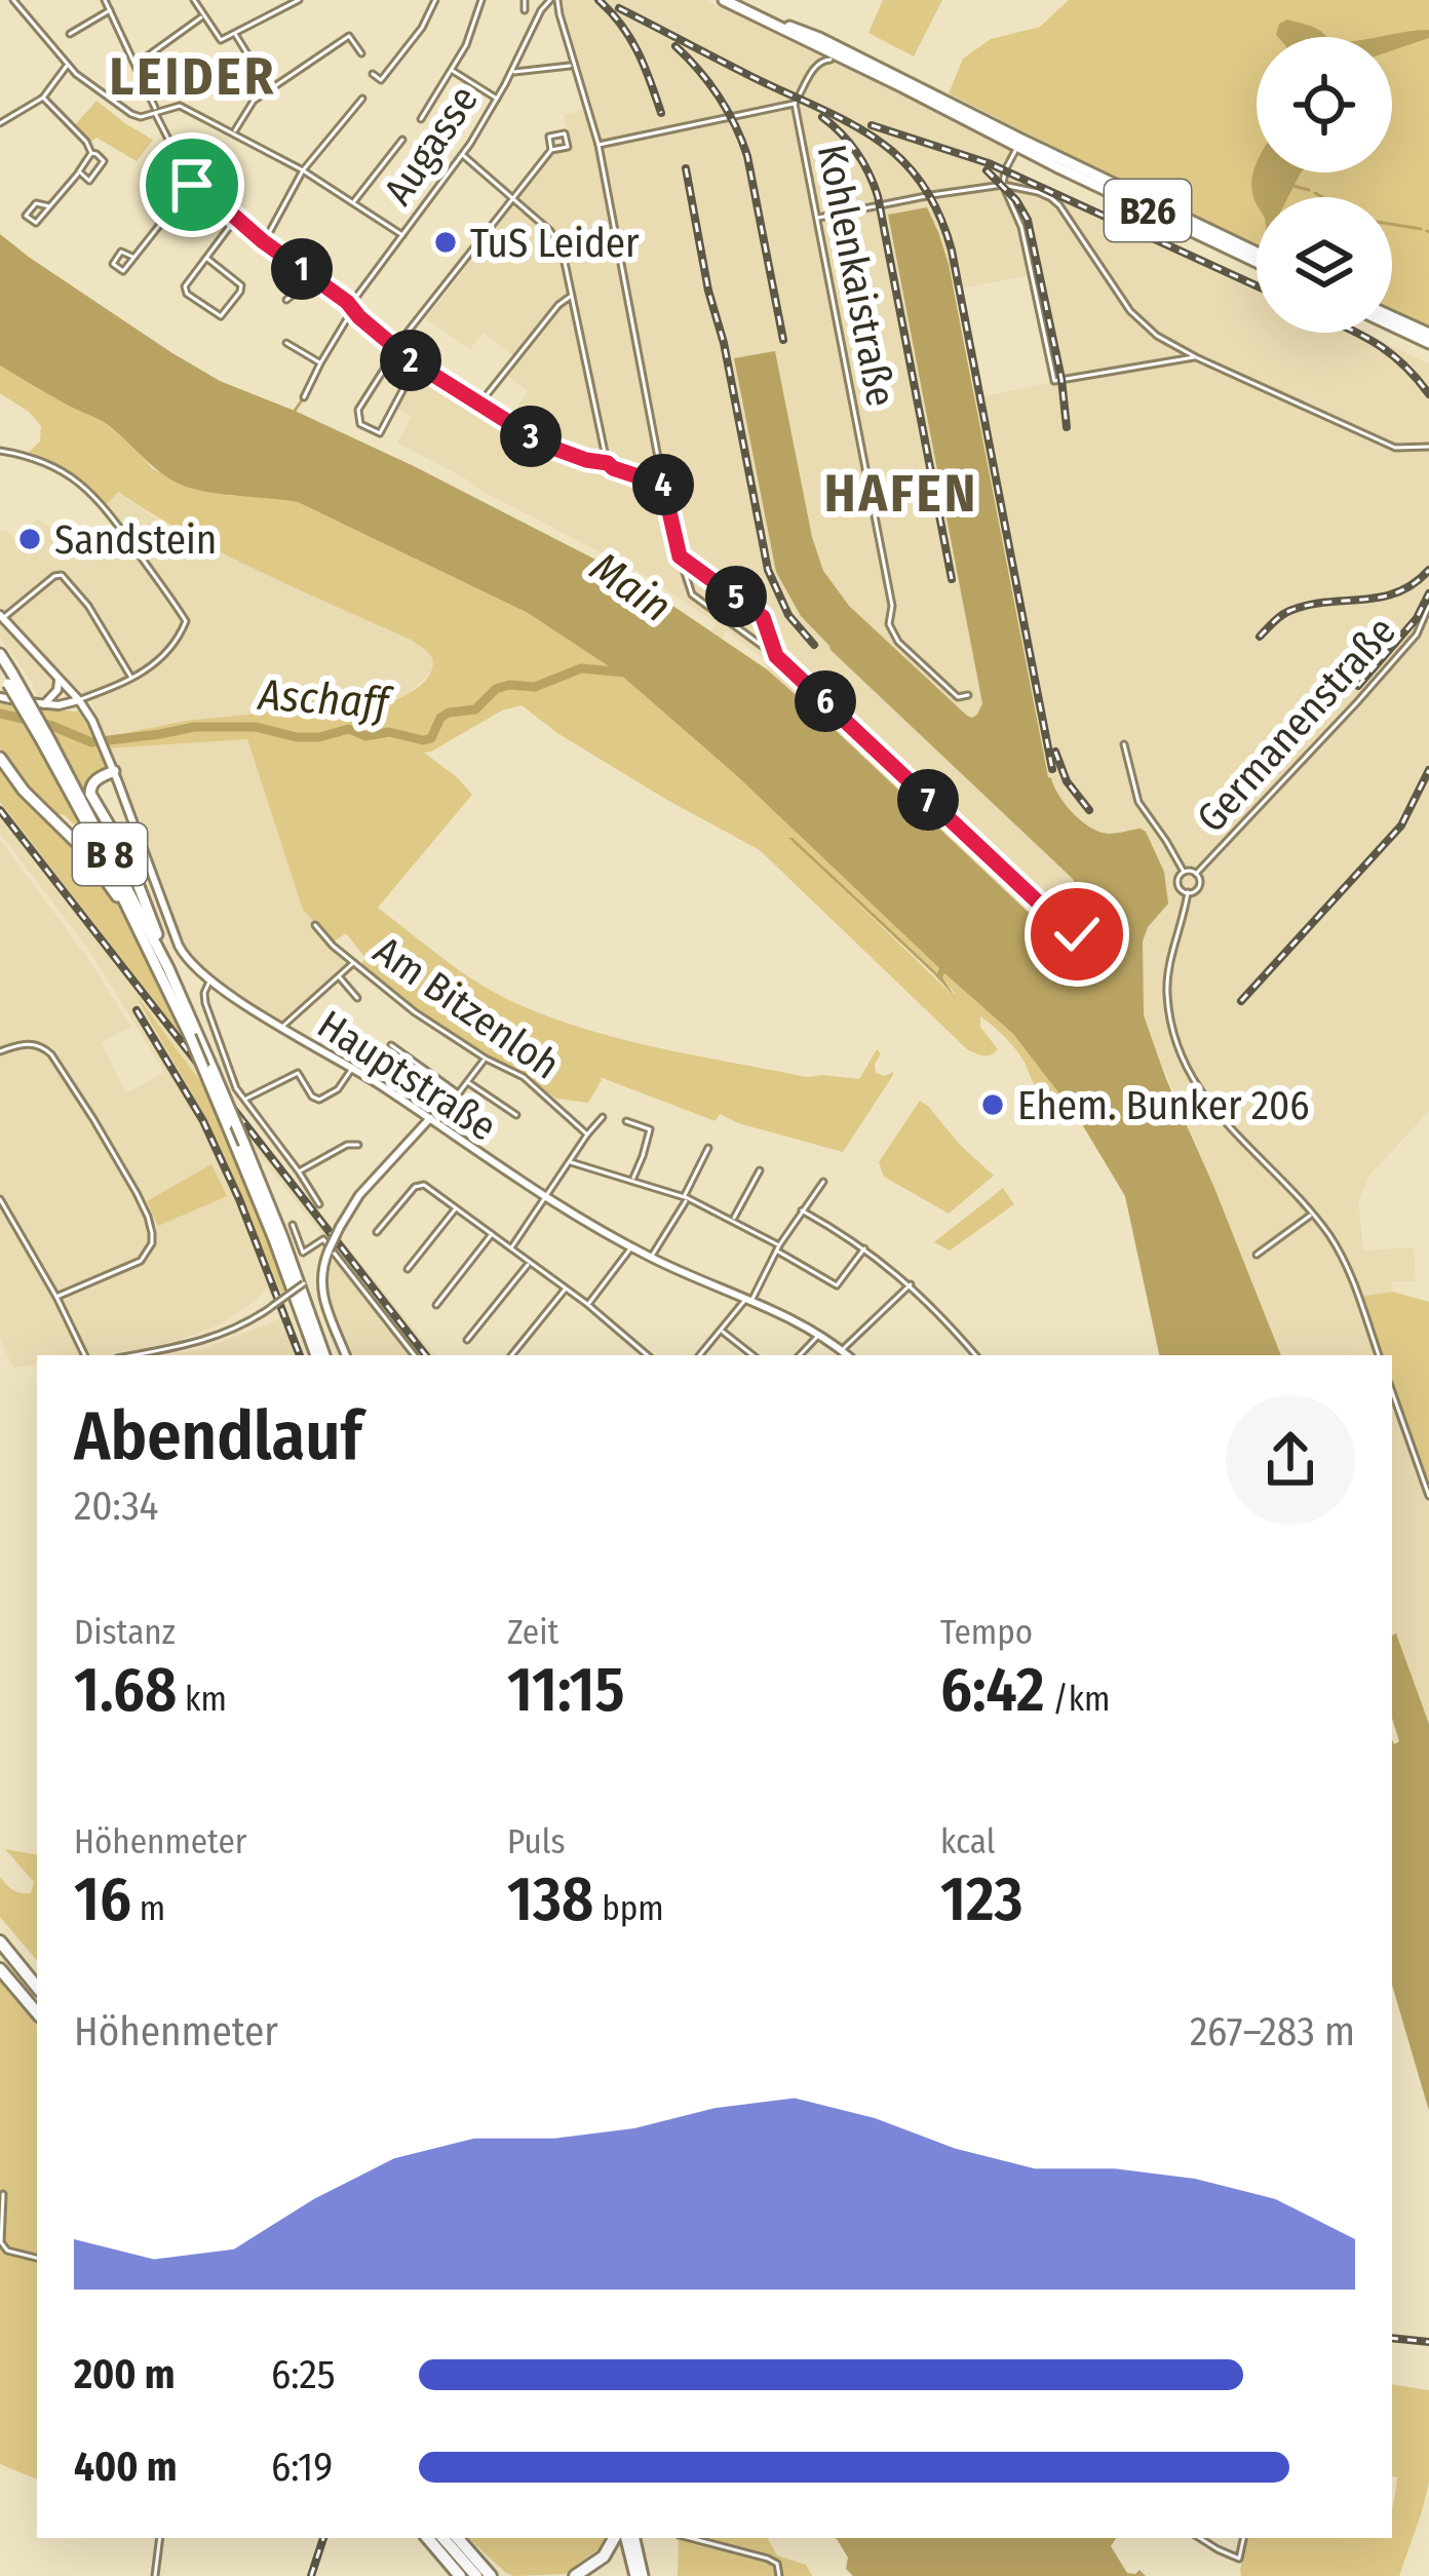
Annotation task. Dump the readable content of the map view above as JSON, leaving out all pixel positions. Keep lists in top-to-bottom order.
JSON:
{
  "streets": {
    "main road": ["B26", "B 8"],
    "street": [
      "Augasse",
      "Kohlenkaistraße",
      "Germanenstraße",
      "Am Bitzenloh",
      "Hauptstraße"
    ]
  },
  "districts": ["LEIDER", "HAFEN"],
  "water": ["Main", "Aschaff"],
  "places": ["TuS Leider", "Sandstein", "Ehem. Bunker 206"],
  "page": {
    "pins": [
      "1",
      "2",
      "3",
      "4",
      "5",
      "6",
      "7"
    ],
    "heading": ["Abendlauf", "20:34"],
    "stats": [
      ["Distanz", "1.68 km"],
      ["Zeit", "11:15"],
      ["Tempo", "6:42 /km"],
      ["Höhenmeter", "16 m"],
      ["Puls", "138 bpm"],
      ["kcal", "123"]
    ],
    "chart": ["Höhenmeter", "267–283 m"],
    "list": [
      {
        "name": "200 m",
        "note": "6:25"
      },
      {
        "name": "400 m",
        "note": "6:19"
      }
    ]
  }
}
